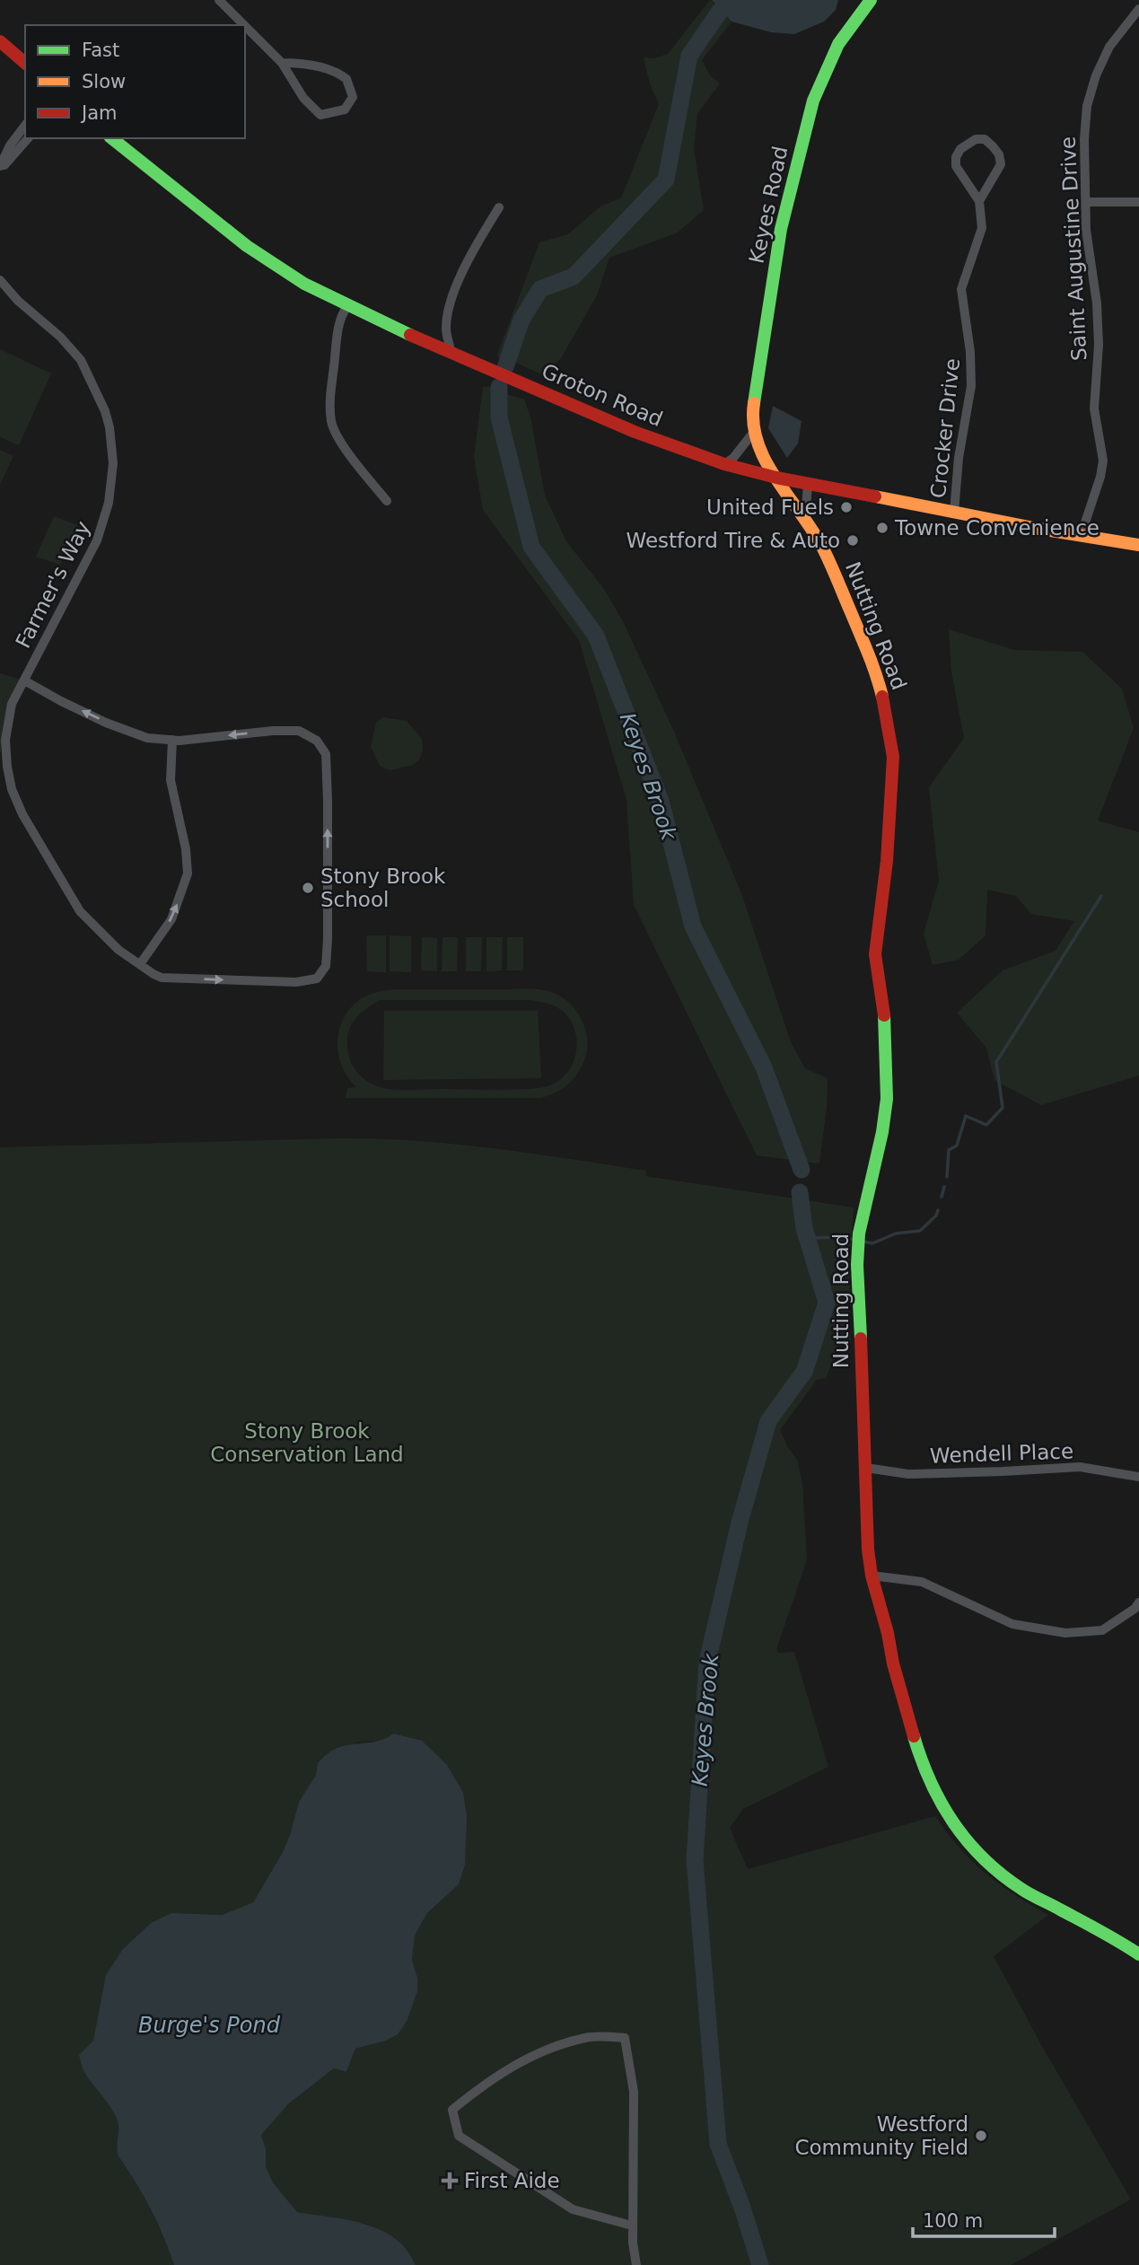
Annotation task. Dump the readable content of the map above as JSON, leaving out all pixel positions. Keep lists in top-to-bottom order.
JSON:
{
  "streets": {
    "street": [
      "Keyes Road",
      "Saint Augustine Drive",
      "Groton Road",
      "Crocker Drive",
      "Farmer's Way",
      "Nutting Road",
      "Wendell Place"
    ]
  },
  "crossings": [
    ["Keyes Road", "Groton Road"],
    ["Keyes Road", "Nutting Road"],
    ["Saint Augustine Drive", "Groton Road"],
    ["Groton Road", "Crocker Drive"],
    ["Groton Road", "Nutting Road"],
    ["Nutting Road", "Wendell Place"]
  ],
  "water": ["Keyes Brook", "Burge's Pond"],
  "parks": ["Stony Brook Conservation Land"],
  "places": {
    "other": [
      "United Fuels",
      "Towne Convenience",
      "Westford Tire & Auto",
      "Stony Brook School",
      "Westford Community Field"
    ],
    "health": ["First Aide"]
  },
  "legend": ["Fast", "Slow", "Jam"],
  "scale_bar": "100 m"
}
